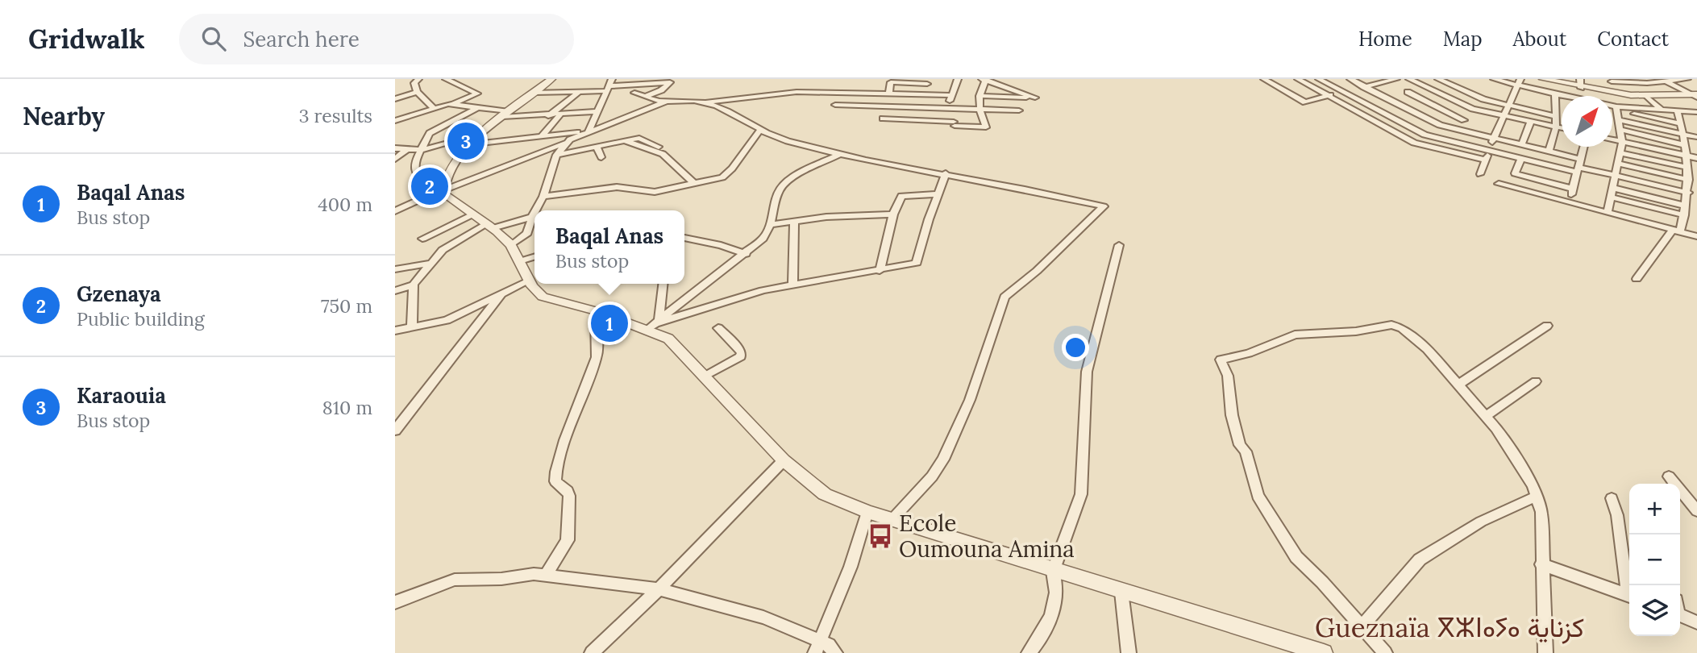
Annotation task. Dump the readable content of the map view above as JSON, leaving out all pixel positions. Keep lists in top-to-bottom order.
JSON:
{
  "districts": ["Gueznaïa ⴳⵣⵏⴰⵢⴰ كزناية"],
  "places": {
    "bus stop": ["Ecole Oumouna Amina"]
  },
  "north": "top right",
  "page": {
    "header": "Gridwalk",
    "search": "Search here",
    "nav": [
      "Home",
      "Map",
      "About",
      "Contact"
    ],
    "heading": ["Nearby", "3 results"],
    "pins": ["3", "2", "1"],
    "list": [
      {
        "mark": "1",
        "name": "Baqal Anas",
        "note": "Bus stop",
        "value": "400 m"
      },
      {
        "mark": "2",
        "name": "Gzenaya",
        "note": "Public building",
        "value": "750 m"
      },
      {
        "mark": "3",
        "name": "Karaouia",
        "note": "Bus stop",
        "value": "810 m"
      }
    ],
    "popup": ["Baqal Anas", "Bus stop"],
    "map_buttons": ["+", "−"]
  }
}
